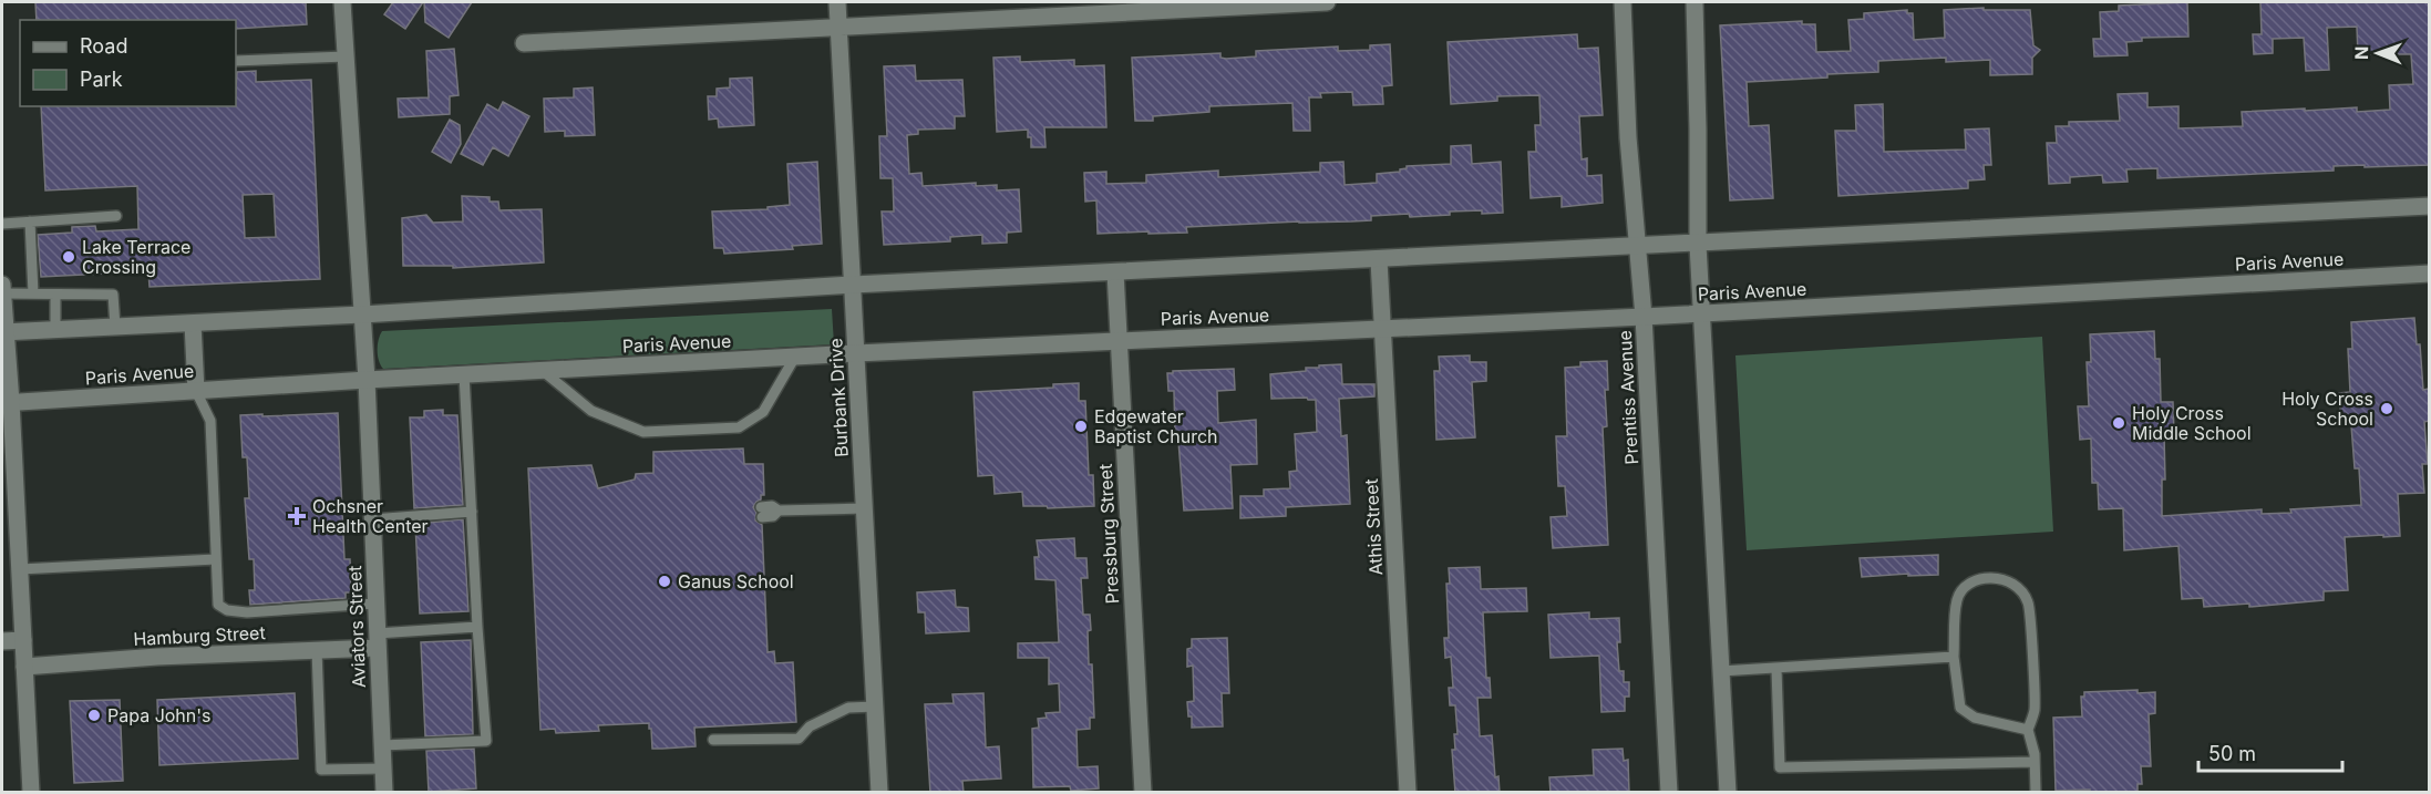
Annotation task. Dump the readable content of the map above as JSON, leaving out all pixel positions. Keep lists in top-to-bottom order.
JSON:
{
  "streets": {
    "street": [
      "Paris Avenue",
      "Burbank Drive",
      "Prentiss Avenue",
      "Athis Street",
      "Pressburg Street",
      "Aviators Street",
      "Hamburg Street"
    ]
  },
  "crossings": [
    ["Paris Avenue", "Burbank Drive"],
    ["Paris Avenue", "Prentiss Avenue"],
    ["Paris Avenue", "Athis Street"],
    ["Paris Avenue", "Pressburg Street"],
    ["Paris Avenue", "Aviators Street"],
    ["Aviators Street", "Hamburg Street"]
  ],
  "places": {
    "other": [
      "Lake Terrace Crossing",
      "Holy Cross School",
      "Holy Cross Middle School",
      "Edgewater Baptist Church",
      "Ganus School",
      "Papa John's"
    ],
    "health": ["Ochsner Health Center"]
  },
  "legend": ["Road", "Park"],
  "scale_bar": "50 m",
  "north": "left"
}
